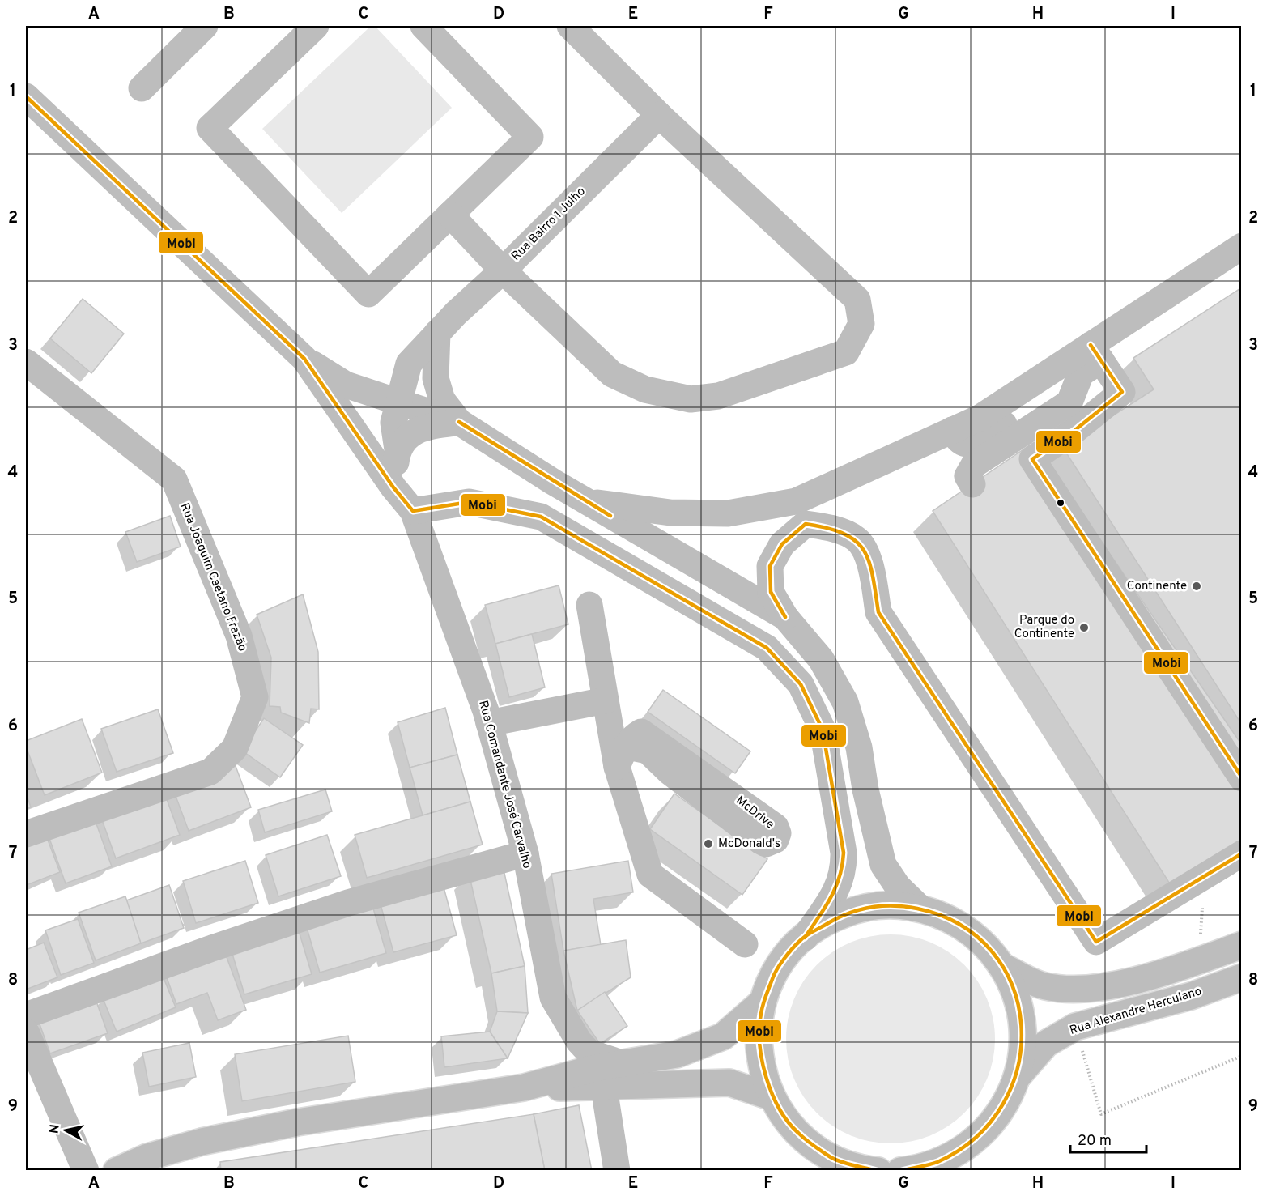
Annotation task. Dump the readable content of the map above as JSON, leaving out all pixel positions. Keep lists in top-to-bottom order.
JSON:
{
  "streets": {
    "street": [
      "Rua Bairro 1 Julho",
      "Rua Joaquim Caetano Frazão",
      "Rua Comandante José Carvalho",
      "McDrive",
      "Rua Alexandre Herculano"
    ]
  },
  "places": ["Continente", "Parque do Continente", "McDonald's"],
  "lines": ["transit line Mobi"],
  "scale_bar": "20 m",
  "north": "left",
  "grid": {
    "columns": [
      "A",
      "B",
      "C",
      "D",
      "E",
      "F",
      "G",
      "H",
      "I"
    ],
    "rows": [
      "1",
      "2",
      "3",
      "4",
      "5",
      "6",
      "7",
      "8",
      "9"
    ]
  }
}
